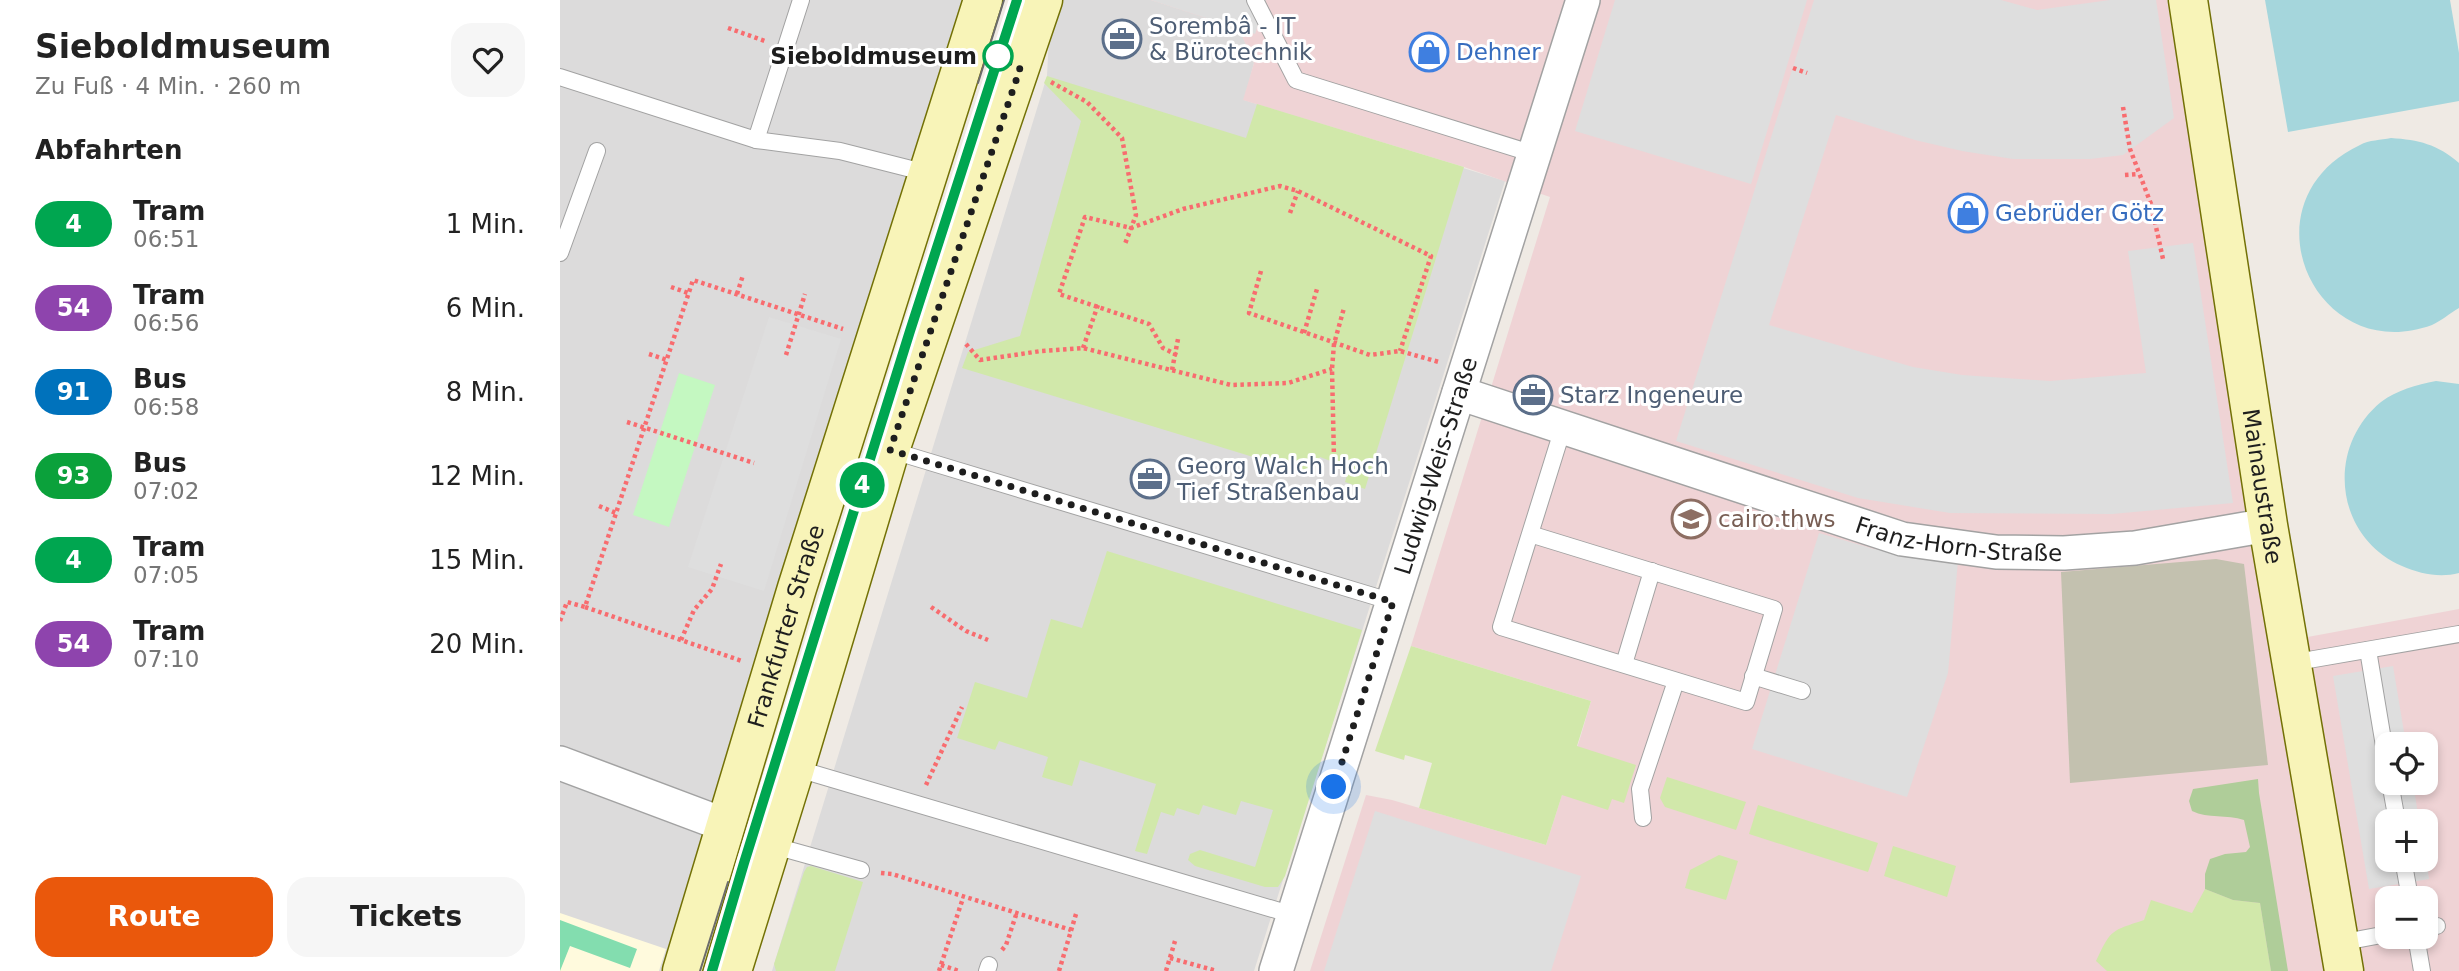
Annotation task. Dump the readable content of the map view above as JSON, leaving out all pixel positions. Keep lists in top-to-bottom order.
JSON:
{
  "streets": {
    "street": [
      "Ludwig-Weis-Straße",
      "Mainaustraße",
      "Franz-Horn-Straße",
      "Frankfurter Straße"
    ]
  },
  "crossings": [
    ["Ludwig-Weis-Straße", "Franz-Horn-Straße"],
    ["Mainaustraße", "Franz-Horn-Straße"]
  ],
  "places": {
    "office": ["Sorembâ - IT & Bürotechnik", "Starz Ingeneure", "Georg Walch Hoch Tief Straßenbau"],
    "shop": ["Dehner", "Gebrüder Götz"],
    "other": ["Sieboldmuseum"],
    "school or university": ["cairo.thws"]
  },
  "lines": ["tram line 4"],
  "page": {
    "heading": [
      ["Sieboldmuseum", "Zu Fuß · 4 Min. · 260 m"],
      "Abfahrten"
    ],
    "on_map": "4",
    "list": [
      {
        "mark": "4",
        "name": "Tram",
        "note": "06:51",
        "value": "1 Min."
      },
      {
        "mark": "54",
        "name": "Tram",
        "note": "06:56",
        "value": "6 Min."
      },
      {
        "mark": "91",
        "name": "Bus",
        "note": "06:58",
        "value": "8 Min."
      },
      {
        "mark": "93",
        "name": "Bus",
        "note": "07:02",
        "value": "12 Min."
      },
      {
        "mark": "4",
        "name": "Tram",
        "note": "07:05",
        "value": "15 Min."
      },
      {
        "mark": "54",
        "name": "Tram",
        "note": "07:10",
        "value": "20 Min."
      }
    ],
    "map_buttons": ["+", "−"],
    "buttons": ["Route", "Tickets"]
  }
}
